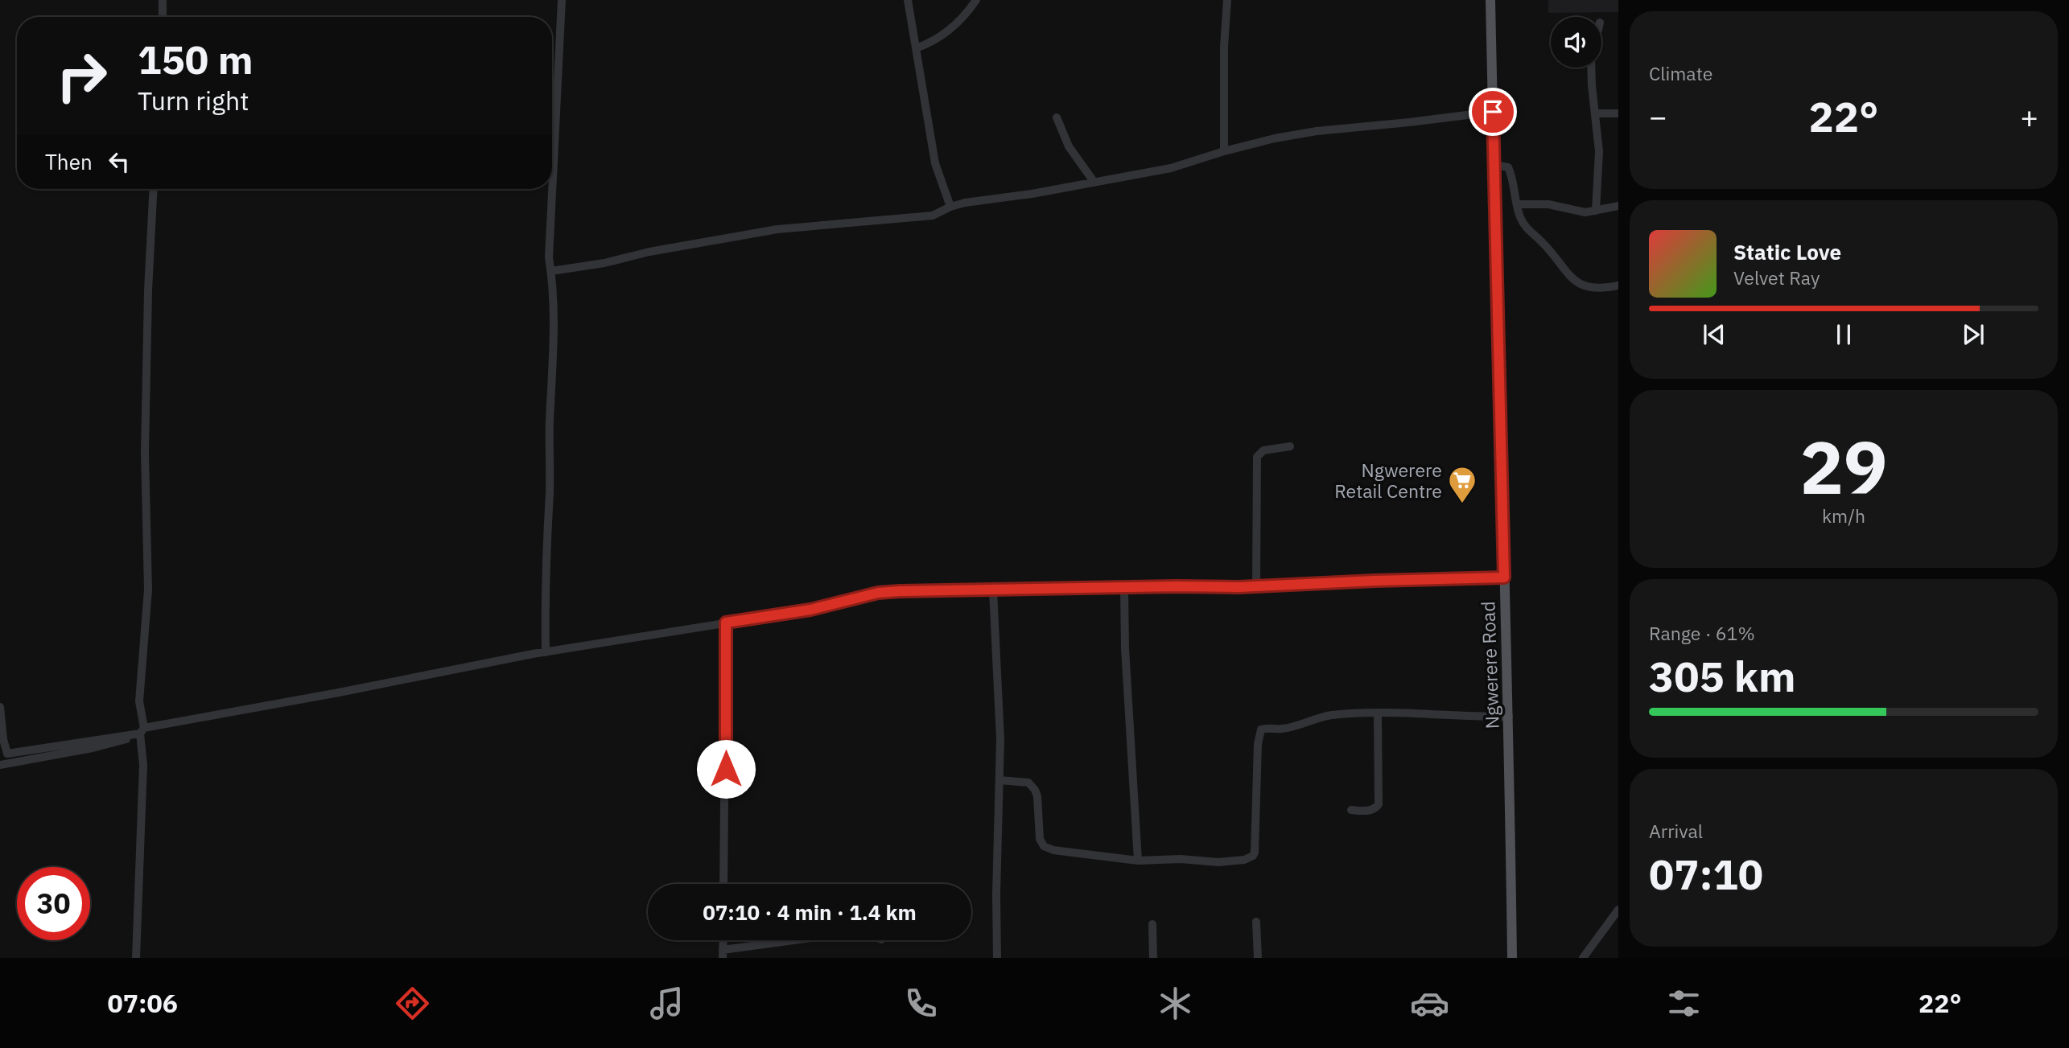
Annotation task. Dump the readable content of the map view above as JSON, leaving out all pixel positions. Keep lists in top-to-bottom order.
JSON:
{
  "streets": {
    "main road": ["Ngwerere Road"]
  },
  "places": {
    "supermarket": ["Ngwerere Retail Centre"]
  },
  "page": {
    "tile": [
      "Climate",
      ["29", "km/h"],
      ["Range · 61%", "305 km"],
      ["Arrival", "07:10"]
    ],
    "turn": ["150 m", "Turn right"],
    "heat": ["−", "22°", "+"],
    "then": "Then",
    "song": ["Static Love", "Velvet Ray"],
    "limit": "30",
    "trip": "07:10 · 4 min · 1.4 km",
    "tabs": ["07:06", "22°"]
  }
}
